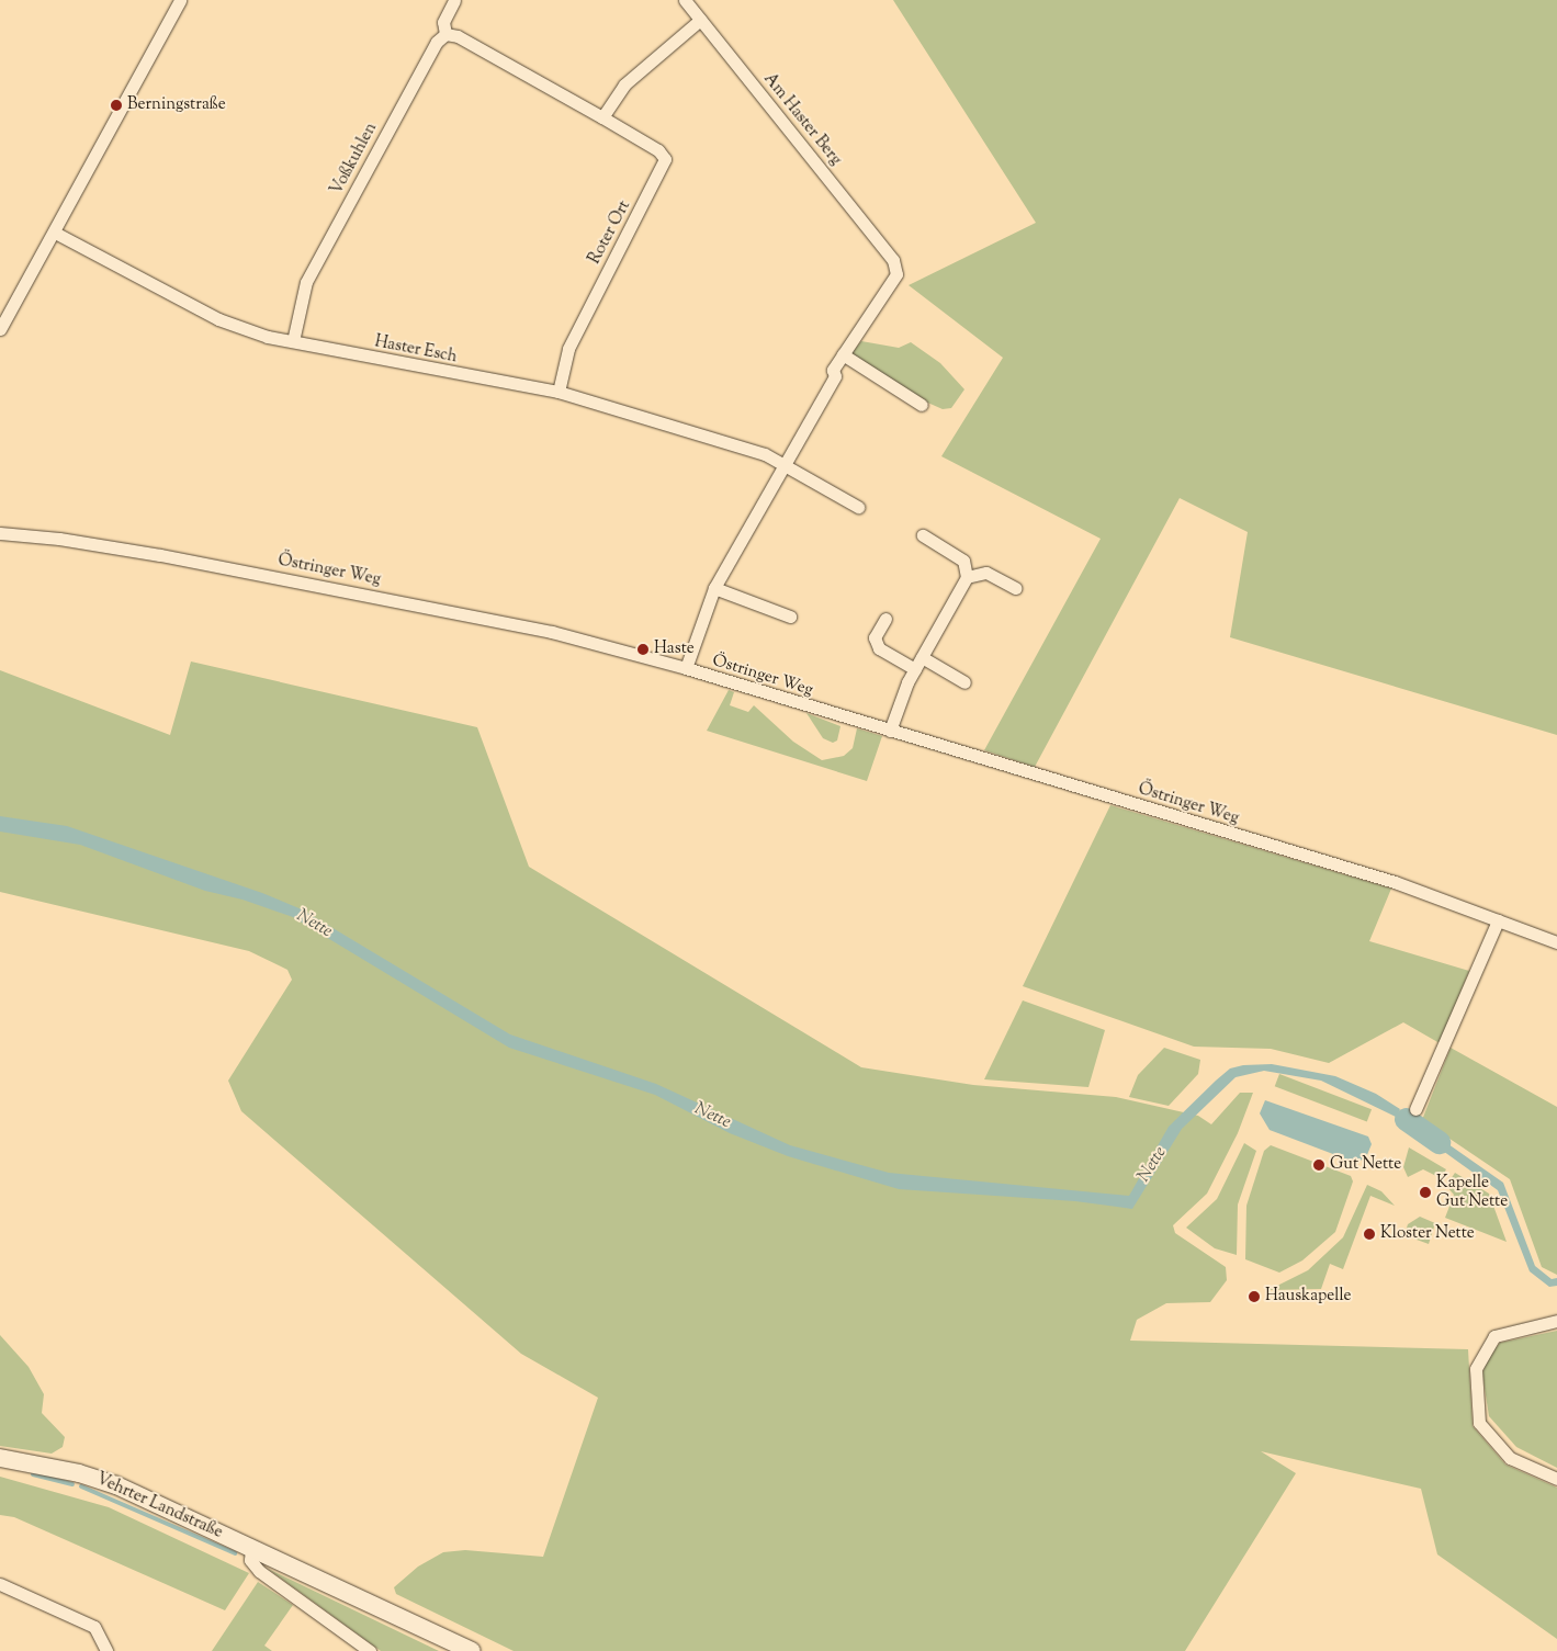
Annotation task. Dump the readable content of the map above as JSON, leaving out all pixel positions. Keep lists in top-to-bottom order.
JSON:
{
  "streets": {
    "main road": ["Vehrter Landstraße"],
    "street": [
      "Am Haster Berg",
      "Voßkuhlen",
      "Roter Ort",
      "Haster Esch",
      "Östringer Weg"
    ]
  },
  "crossings": [
    ["Voßkuhlen", "Roter Ort"],
    ["Voßkuhlen", "Haster Esch"],
    ["Roter Ort", "Haster Esch"]
  ],
  "water": ["Nette"],
  "places": [
    "Berningstraße",
    "Haste",
    "Gut Nette",
    "Kapelle Gut Nette",
    "Kloster Nette",
    "Hauskapelle"
  ]
}
